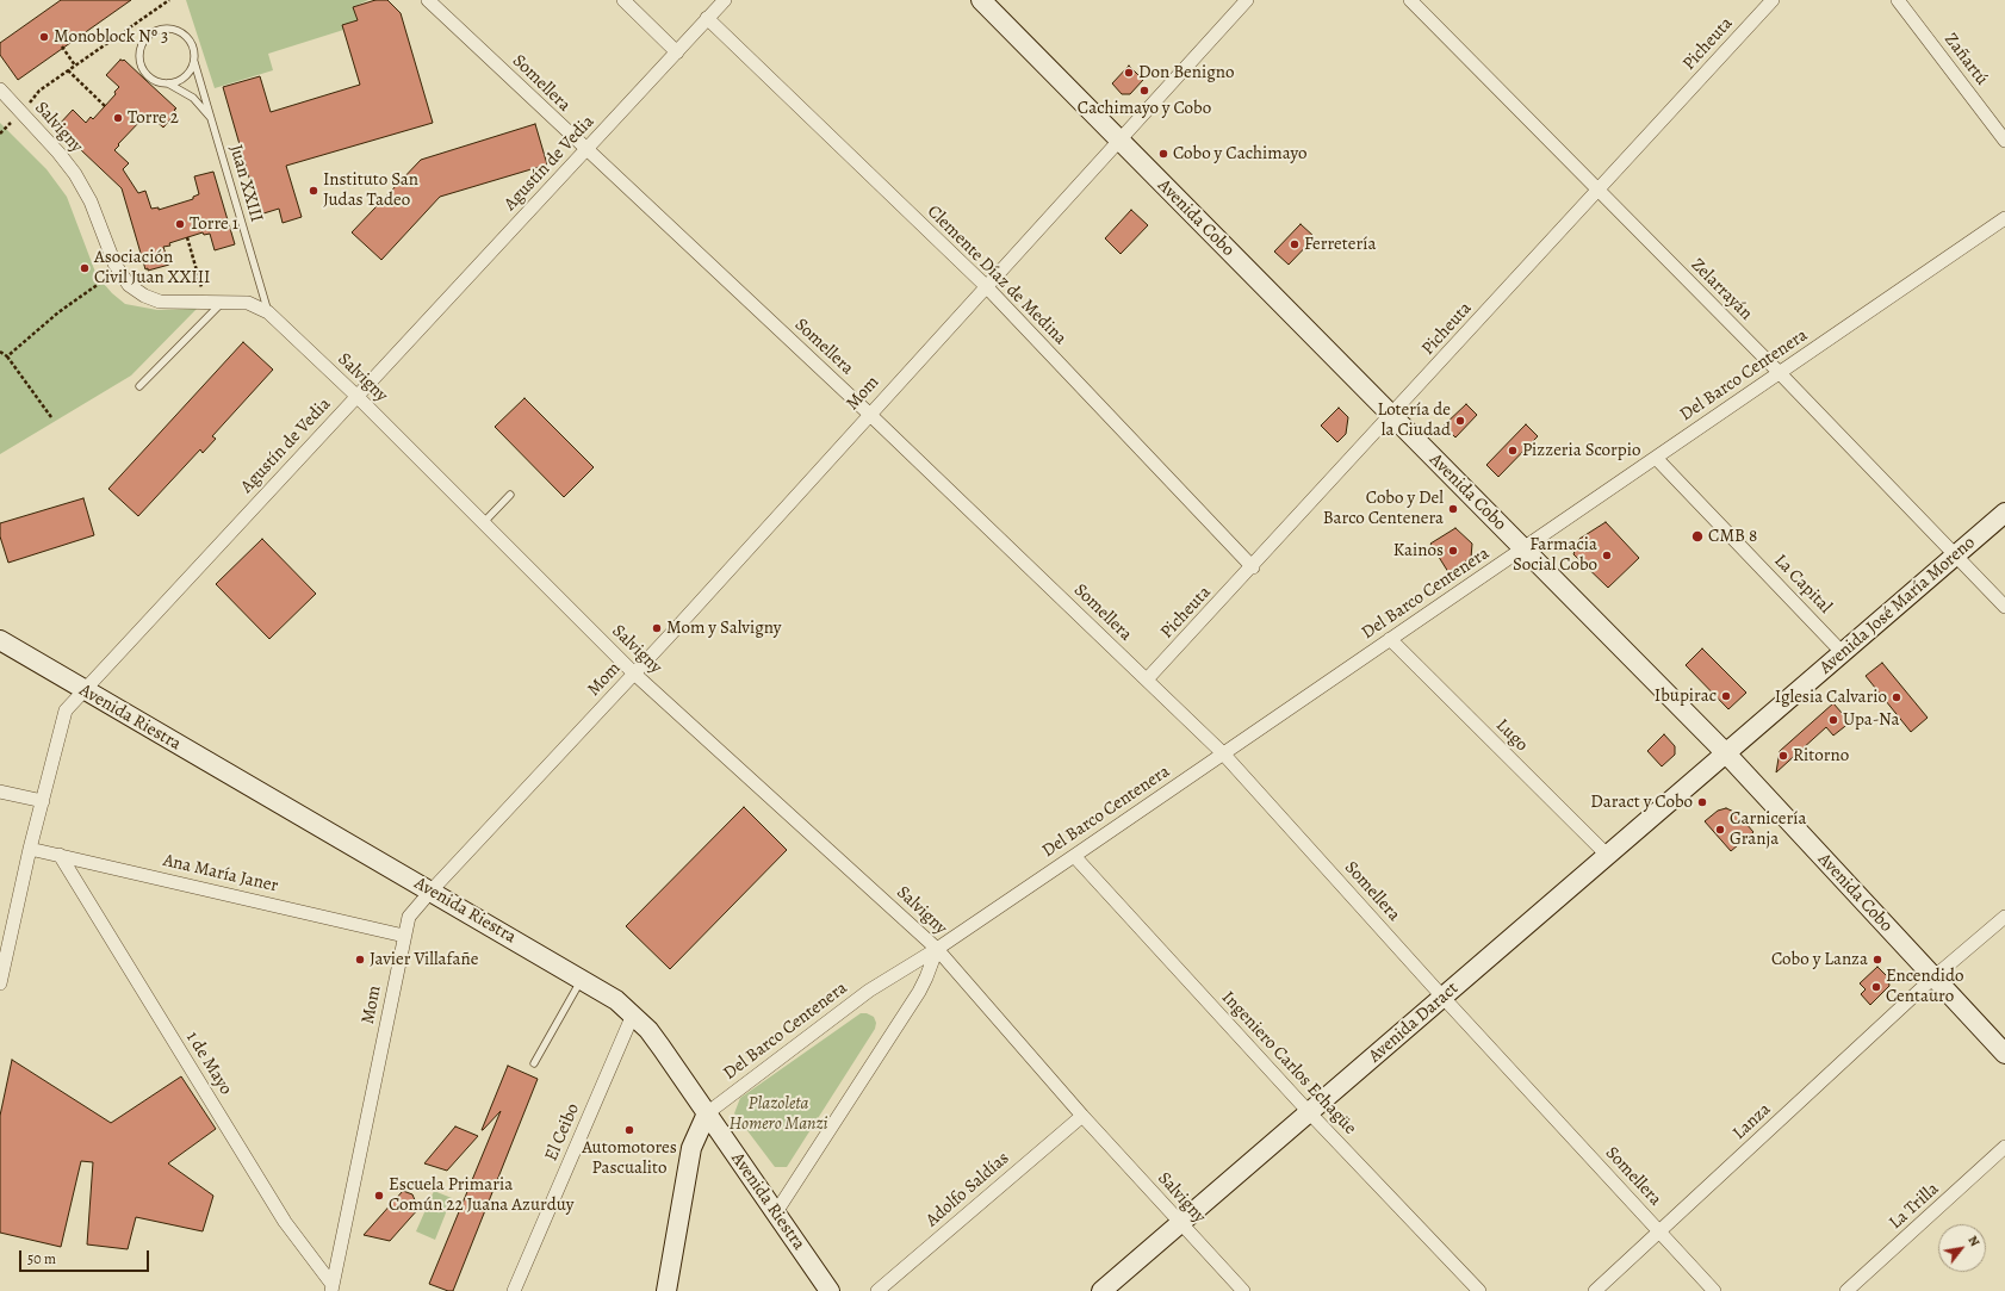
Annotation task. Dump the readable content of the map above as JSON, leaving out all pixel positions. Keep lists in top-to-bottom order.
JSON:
{
  "streets": {
    "main road": [
      "Avenida Cobo",
      "Avenida José María Moreno",
      "Avenida Riestra",
      "Avenida Daract"
    ],
    "street": [
      "Picheuta",
      "Zañartú",
      "Somellera",
      "Salvigny",
      "Agustín de Vedia",
      "Clemente Díaz de Medina",
      "Zelarrayán",
      "Del Barco Centenera",
      "Mom",
      "La Capital",
      "Lugo",
      "Ana María Janer",
      "1 de Mayo",
      "Ingeniero Carlos Echagüe",
      "Lanza",
      "El Ceibo",
      "Adolfo Saldías",
      "La Trilla"
    ],
    "lane": ["Juan XXIII"]
  },
  "crossings": [
    ["Picheuta", "Somellera"],
    ["Picheuta", "Avenida Cobo"],
    ["Picheuta", "Clemente Díaz de Medina"],
    ["Picheuta", "Zelarrayán"],
    ["Somellera", "Agustín de Vedia"],
    ["Somellera", "Del Barco Centenera"],
    ["Somellera", "Mom"],
    ["Somellera", "Avenida Daract"],
    ["Somellera", "Lanza"],
    ["Salvigny", "Agustín de Vedia"],
    ["Salvigny", "Juan XXIII"],
    ["Salvigny", "Del Barco Centenera"],
    ["Salvigny", "Mom"],
    ["Salvigny", "Avenida Daract"],
    ["Salvigny", "Adolfo Saldías"],
    ["Agustín de Vedia", "Clemente Díaz de Medina"],
    ["Agustín de Vedia", "Avenida Riestra"],
    ["Agustín de Vedia", "Ana María Janer"],
    ["Avenida Cobo", "Del Barco Centenera"],
    ["Avenida Cobo", "Mom"],
    ["Avenida Cobo", "Avenida José María Moreno"],
    ["Avenida Cobo", "Avenida Daract"],
    ["Avenida Cobo", "Lanza"],
    ["Clemente Díaz de Medina", "Mom"],
    ["Zelarrayán", "Del Barco Centenera"],
    ["Zelarrayán", "Avenida José María Moreno"],
    ["Del Barco Centenera", "La Capital"],
    ["Del Barco Centenera", "Avenida Riestra"],
    ["Del Barco Centenera", "Lugo"],
    ["Del Barco Centenera", "Ingeniero Carlos Echagüe"],
    ["Mom", "Avenida Riestra"],
    ["Mom", "Ana María Janer"],
    ["Mom", "1 de Mayo"],
    ["La Capital", "Avenida José María Moreno"],
    ["Avenida José María Moreno", "Avenida Daract"],
    ["Avenida Riestra", "El Ceibo"],
    ["Lugo", "Avenida Daract"],
    ["Ana María Janer", "1 de Mayo"],
    ["Avenida Daract", "Ingeniero Carlos Echagüe"]
  ],
  "parks": ["Plazoleta Homero Manzi"],
  "places": [
    "Monoblock Nº 3",
    "Don Benigno",
    "Cachimayo y Cobo",
    "Torre 2",
    "Cobo y Cachimayo",
    "Instituto San Judas Tadeo",
    "Torre 1",
    "Ferretería",
    "Asociación Civil Juan XXIII",
    "Lotería de la Ciudad",
    "Pizzeria Scorpio",
    "Cobo y Del Barco Centenera",
    "CMB 8",
    "Kainos",
    "Farmacia Social Cobo",
    "Mom y Salvigny",
    "Ibupirac",
    "Iglesia Calvario",
    "Upa-Na",
    "Ritorno",
    "Daract y Cobo",
    "Carnicería Granja",
    "Javier Villafañe",
    "Cobo y Lanza",
    "Encendido Centauro",
    "Automotores Pascualito",
    "Escuela Primaria Común 22 Juana Azurduy"
  ],
  "scale_bar": "50 m",
  "north": "top right"
}
